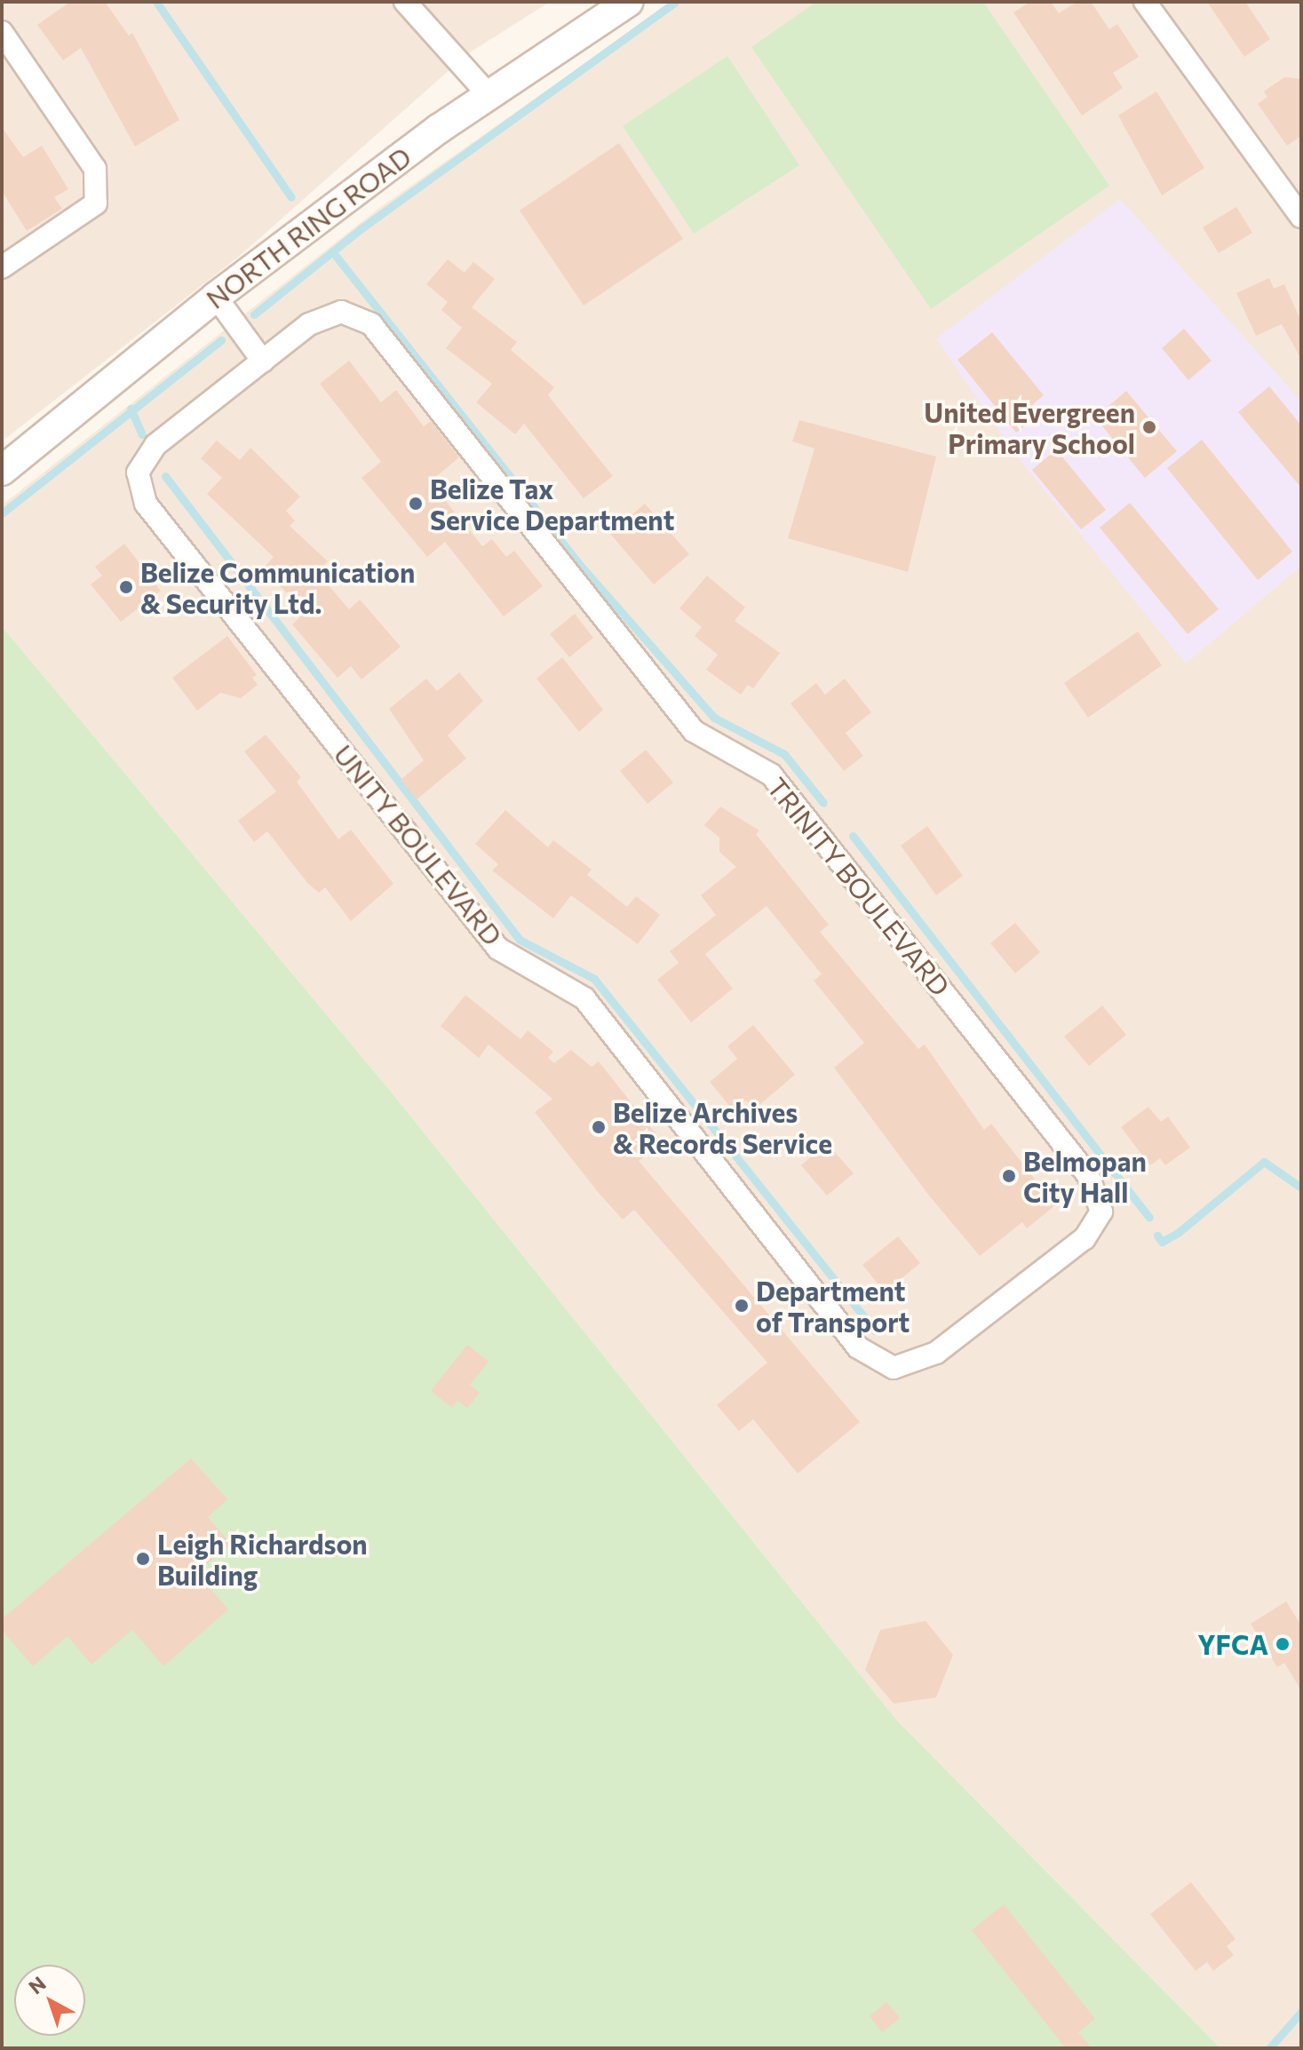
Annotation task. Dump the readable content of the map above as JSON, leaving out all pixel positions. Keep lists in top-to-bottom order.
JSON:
{
  "streets": {
    "main road": ["NORTH RING ROAD"],
    "street": ["UNITY BOULEVARD", "TRINITY BOULEVARD"]
  },
  "crossings": [
    ["UNITY BOULEVARD", "TRINITY BOULEVARD"]
  ],
  "places": [
    "United Evergreen Primary School",
    "Belize Tax Service Department",
    "Belize Communication & Security Ltd.",
    "Belize Archives & Records Service",
    "Belmopan City Hall",
    "Department of Transport",
    "Leigh Richardson Building",
    "YFCA"
  ],
  "north": "top left"
}
